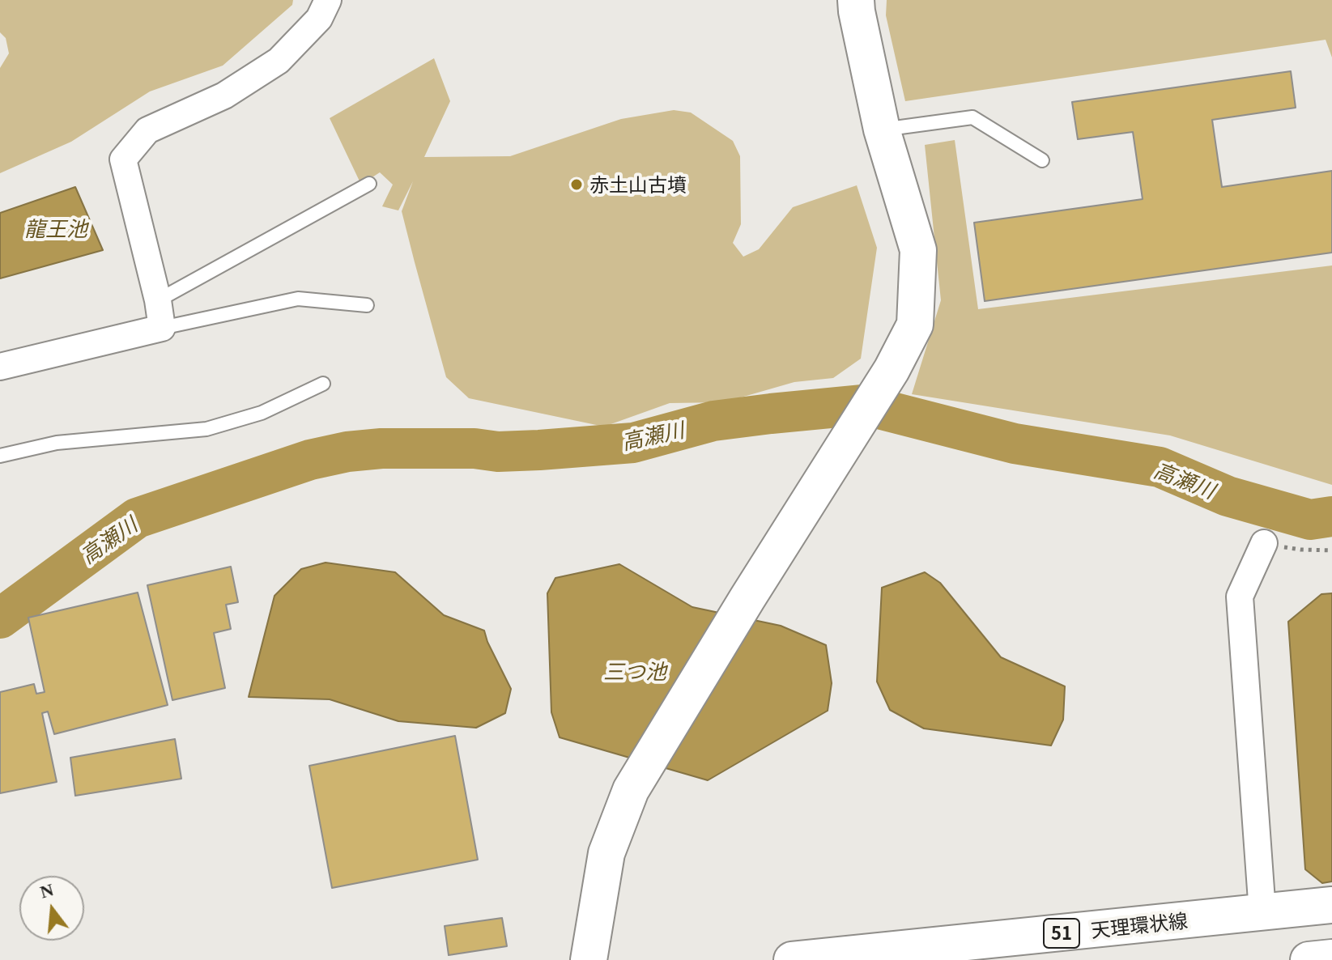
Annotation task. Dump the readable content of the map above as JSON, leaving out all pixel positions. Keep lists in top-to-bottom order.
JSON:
{
  "streets": {
    "main road": ["天理環状線", "51"]
  },
  "water": ["龍王池", "高瀬川", "三つ池"],
  "places": ["赤土山古墳"],
  "north": "top"
}
